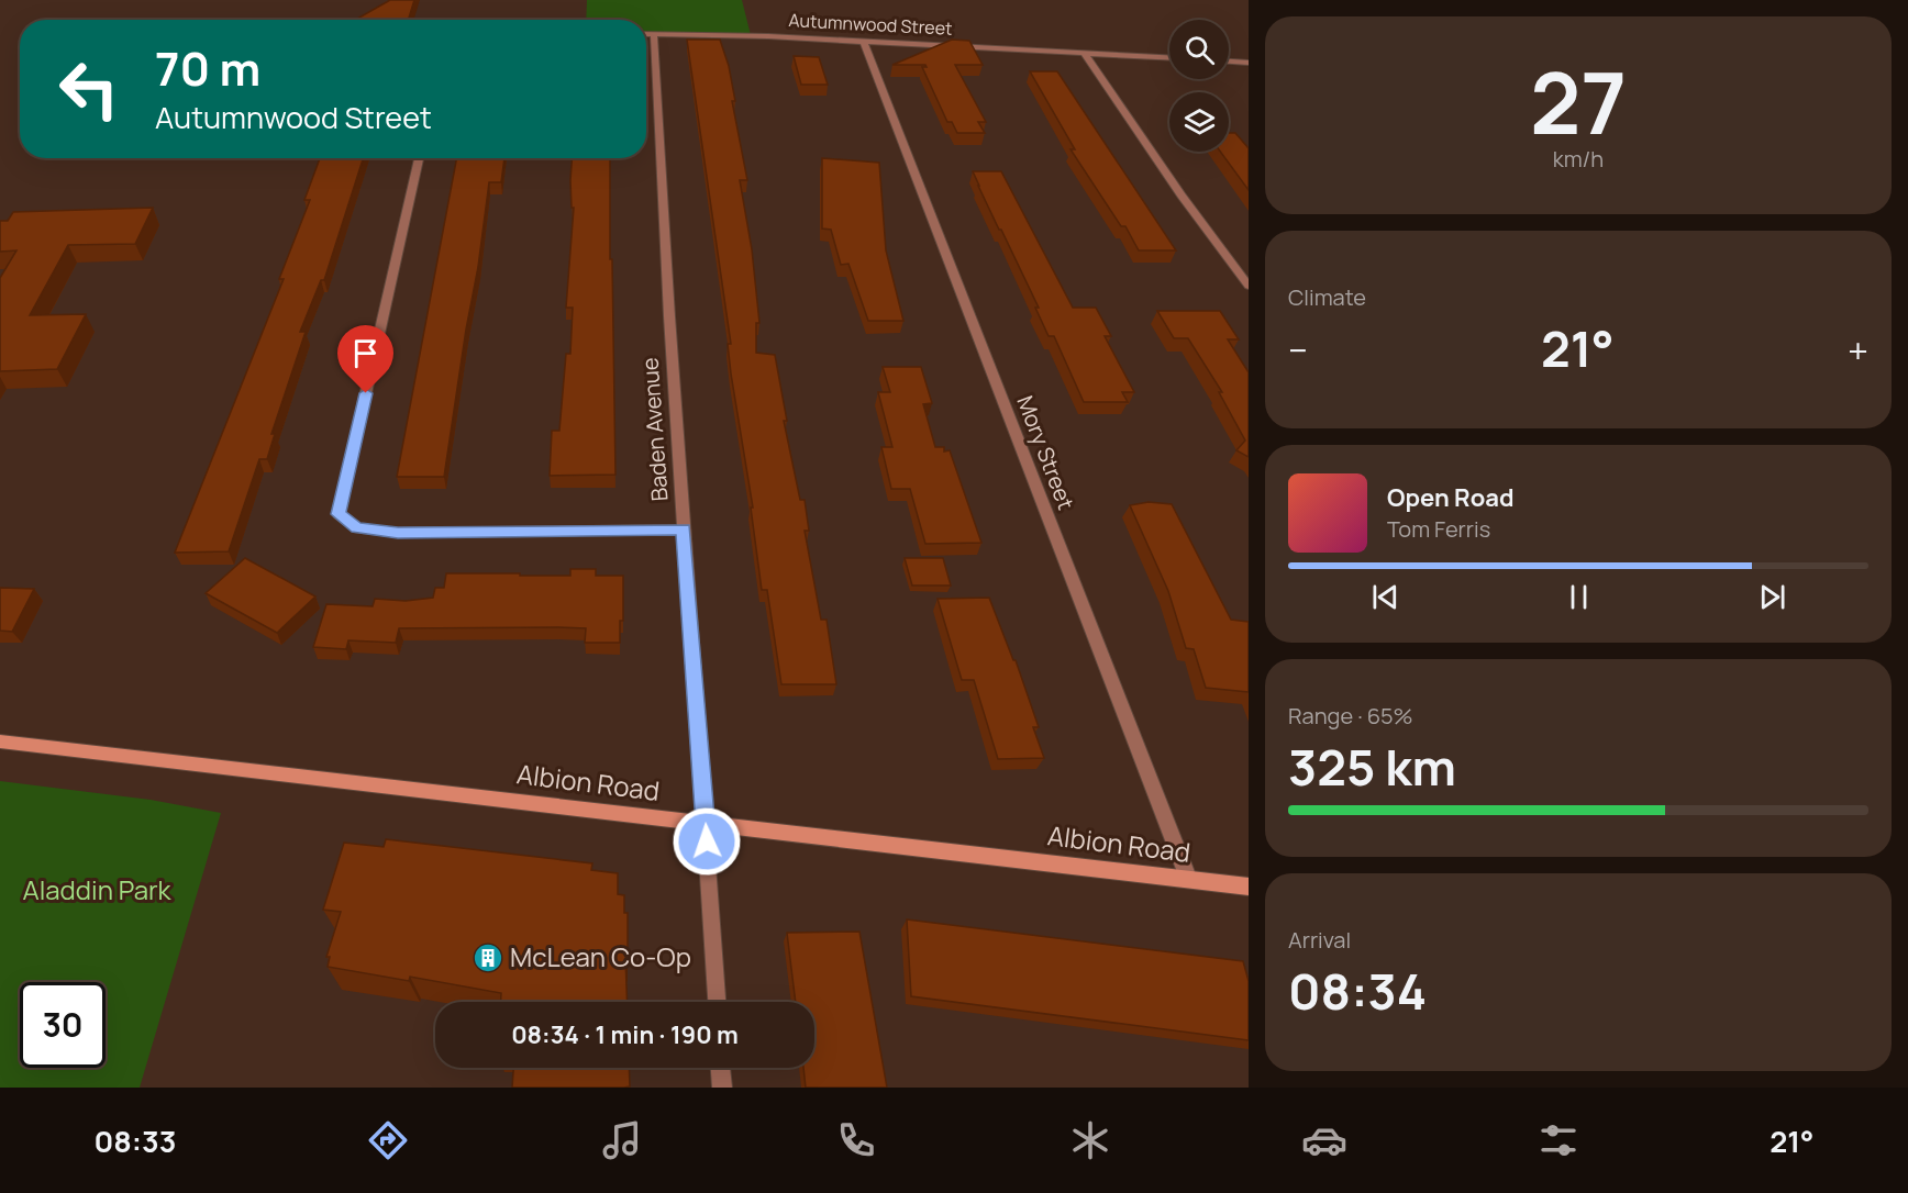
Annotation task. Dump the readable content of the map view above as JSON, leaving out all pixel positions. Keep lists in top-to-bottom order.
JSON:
{
  "streets": {
    "street": [
      "Autumnwood Street",
      "Baden Avenue",
      "Mory Street",
      "Albion Road"
    ]
  },
  "crossings": [
    ["Autumnwood Street", "Baden Avenue"],
    ["Autumnwood Street", "Mory Street"],
    ["Baden Avenue", "Albion Road"],
    ["Mory Street", "Albion Road"]
  ],
  "parks": ["Aladdin Park"],
  "places": {
    "building": ["McLean Co-Op"]
  },
  "page": {
    "tile": [
      ["27", "km/h"],
      "Climate",
      ["Range · 65%", "325 km"],
      ["Arrival", "08:34"]
    ],
    "turn": ["70 m", "Autumnwood Street"],
    "heat": ["−", "21°", "+"],
    "song": ["Open Road", "Tom Ferris"],
    "limit": "30",
    "trip": "08:34 · 1 min · 190 m",
    "tabs": ["08:33", "21°"]
  }
}
